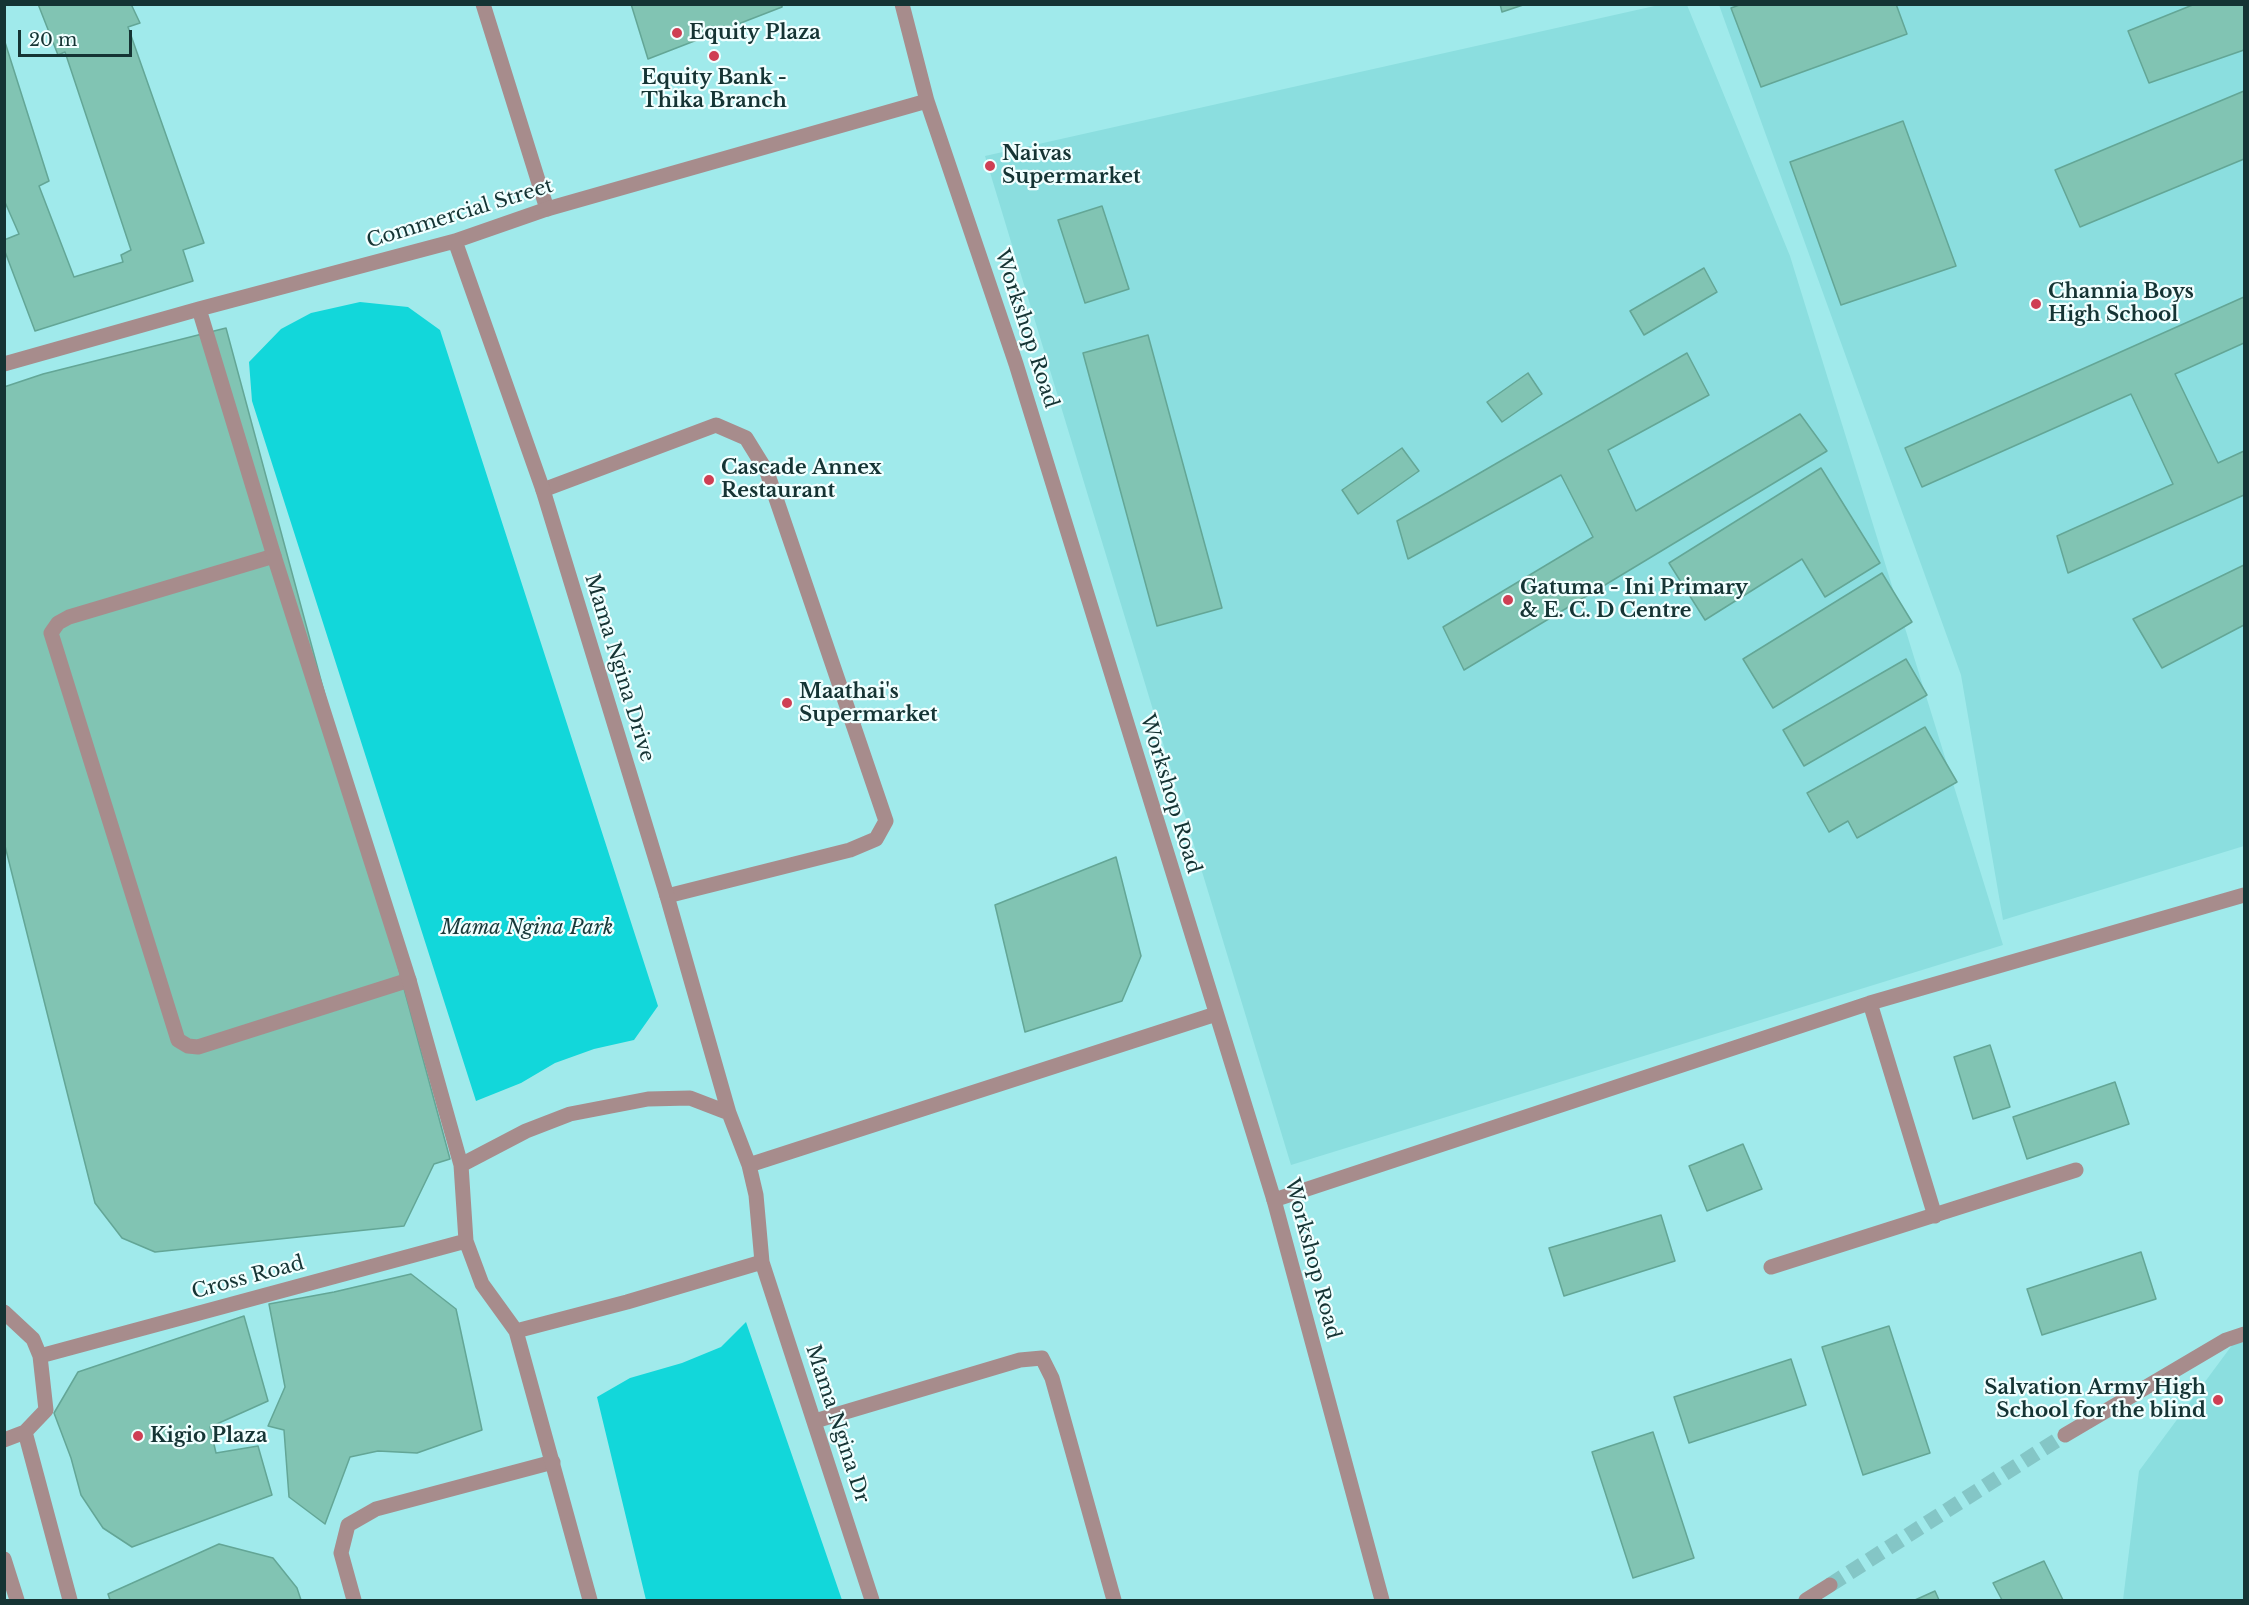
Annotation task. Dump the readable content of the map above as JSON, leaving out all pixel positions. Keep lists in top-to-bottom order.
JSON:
{
  "streets": {
    "street": [
      "Commercial Street",
      "Workshop Road",
      "Mama Ngina Drive",
      "Cross Road",
      "Mama Ngina Dr"
    ]
  },
  "crossings": [
    ["Commercial Street", "Workshop Road"],
    ["Commercial Street", "Mama Ngina Drive"],
    ["Mama Ngina Drive", "Mama Ngina Dr"]
  ],
  "parks": ["Mama Ngina Park"],
  "places": [
    "Equity Plaza",
    "Equity Bank - Thika Branch",
    "Naivas Supermarket",
    "Channia Boys High School",
    "Cascade Annex Restaurant",
    "Gatuma - Ini Primary & E. C. D Centre",
    "Maathai's Supermarket",
    "Salvation Army High School for the blind",
    "Kigio Plaza"
  ],
  "scale_bar": "20 m"
}
